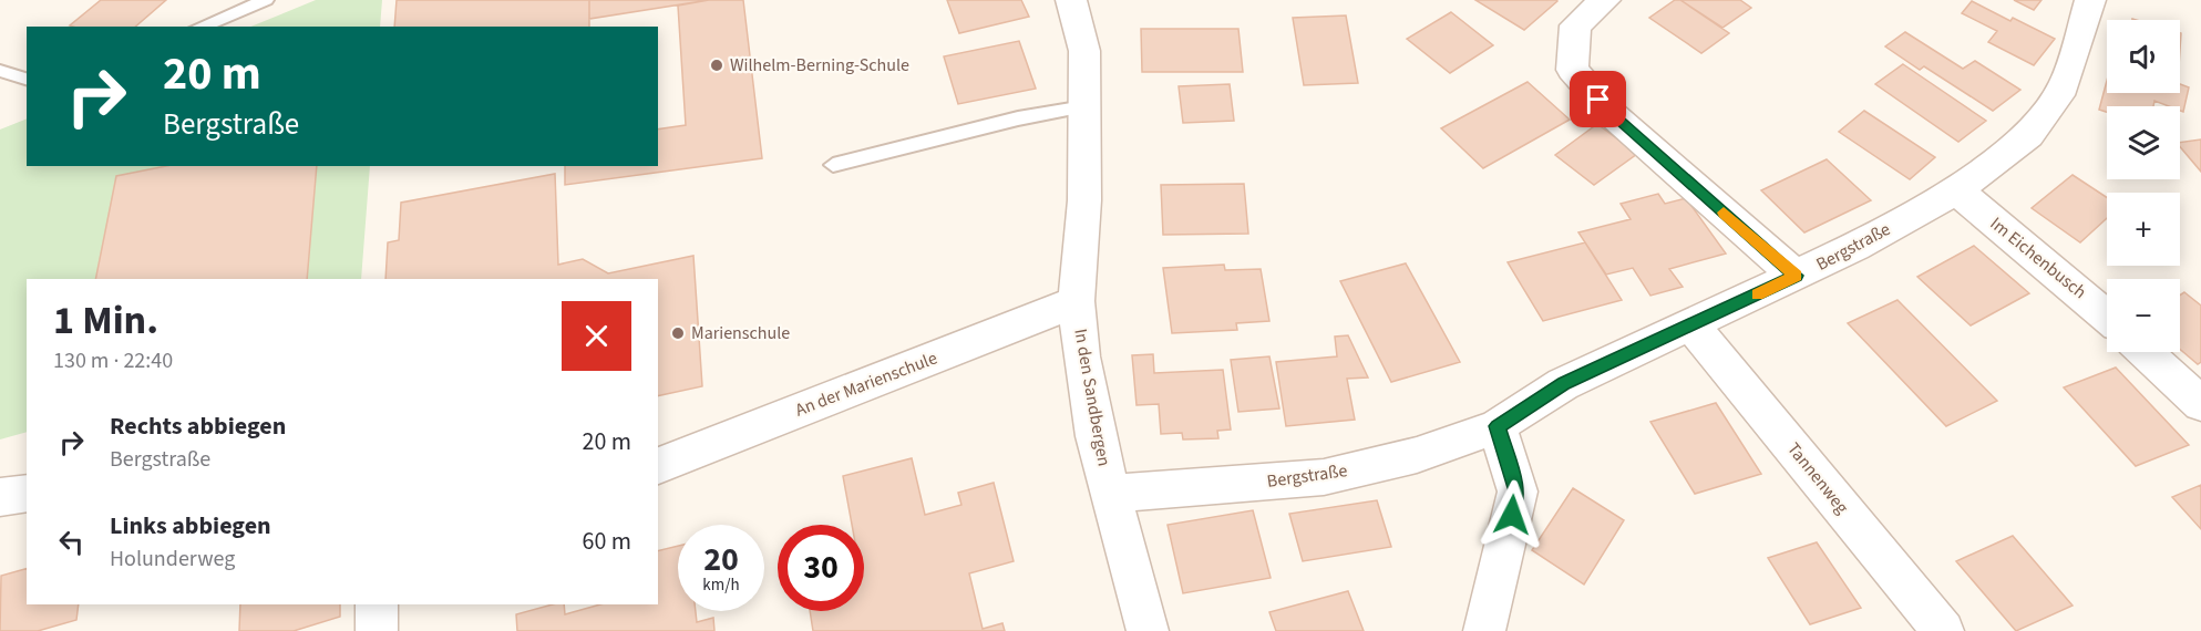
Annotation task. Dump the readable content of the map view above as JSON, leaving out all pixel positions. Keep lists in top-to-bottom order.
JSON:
{
  "streets": {
    "street": [
      "Bergstraße",
      "Im Eichenbusch",
      "An der Marienschule",
      "In den Sandbergen",
      "Tannenweg"
    ]
  },
  "crossings": [
    ["Bergstraße", "Im Eichenbusch"],
    ["Bergstraße", "In den Sandbergen"],
    ["Bergstraße", "Tannenweg"],
    ["An der Marienschule", "In den Sandbergen"]
  ],
  "places": ["Wilhelm-Berning-Schule", "Marienschule"],
  "page": {
    "map_buttons": ["+", "−"],
    "turn": ["20 m", "Bergstraße"],
    "heading": ["1 Min.", "130 m · 22:40"],
    "list": [
      {
        "name": "Rechts abbiegen",
        "note": "Bergstraße",
        "value": "20 m"
      },
      {
        "name": "Links abbiegen",
        "note": "Holunderweg",
        "value": "60 m"
      }
    ],
    "speed": "20 km/h",
    "limit": "30"
  }
}
